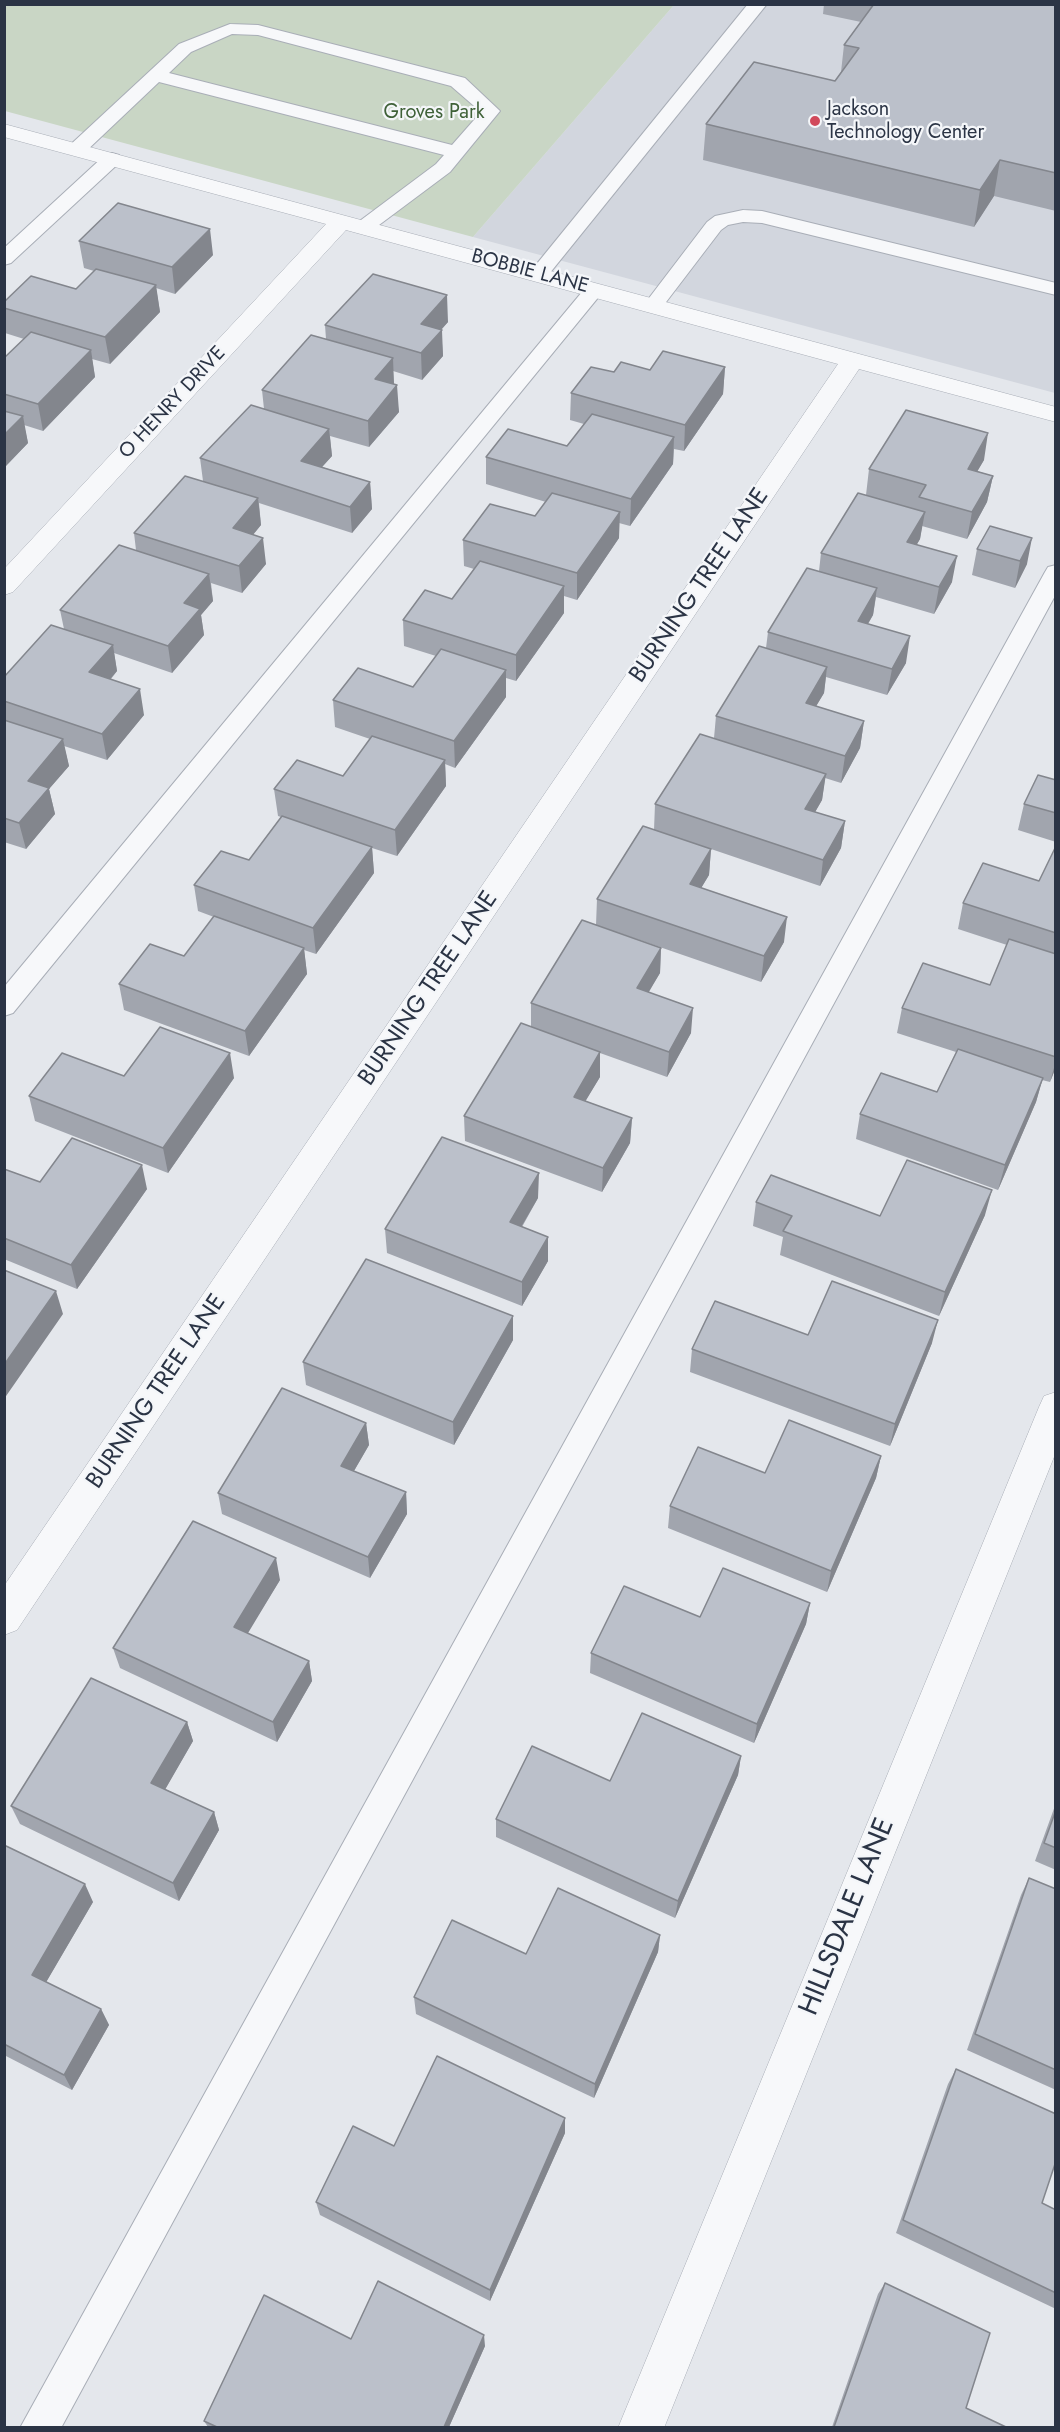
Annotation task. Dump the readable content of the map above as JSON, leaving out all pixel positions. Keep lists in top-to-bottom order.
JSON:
{
  "streets": {
    "street": [
      "BOBBIE LANE",
      "O HENRY DRIVE",
      "BURNING TREE LANE",
      "HILLSDALE LANE"
    ]
  },
  "crossings": [
    ["BOBBIE LANE", "O HENRY DRIVE"],
    ["BOBBIE LANE", "BURNING TREE LANE"]
  ],
  "parks": ["Groves Park"],
  "places": ["Jackson Technology Center"]
}
